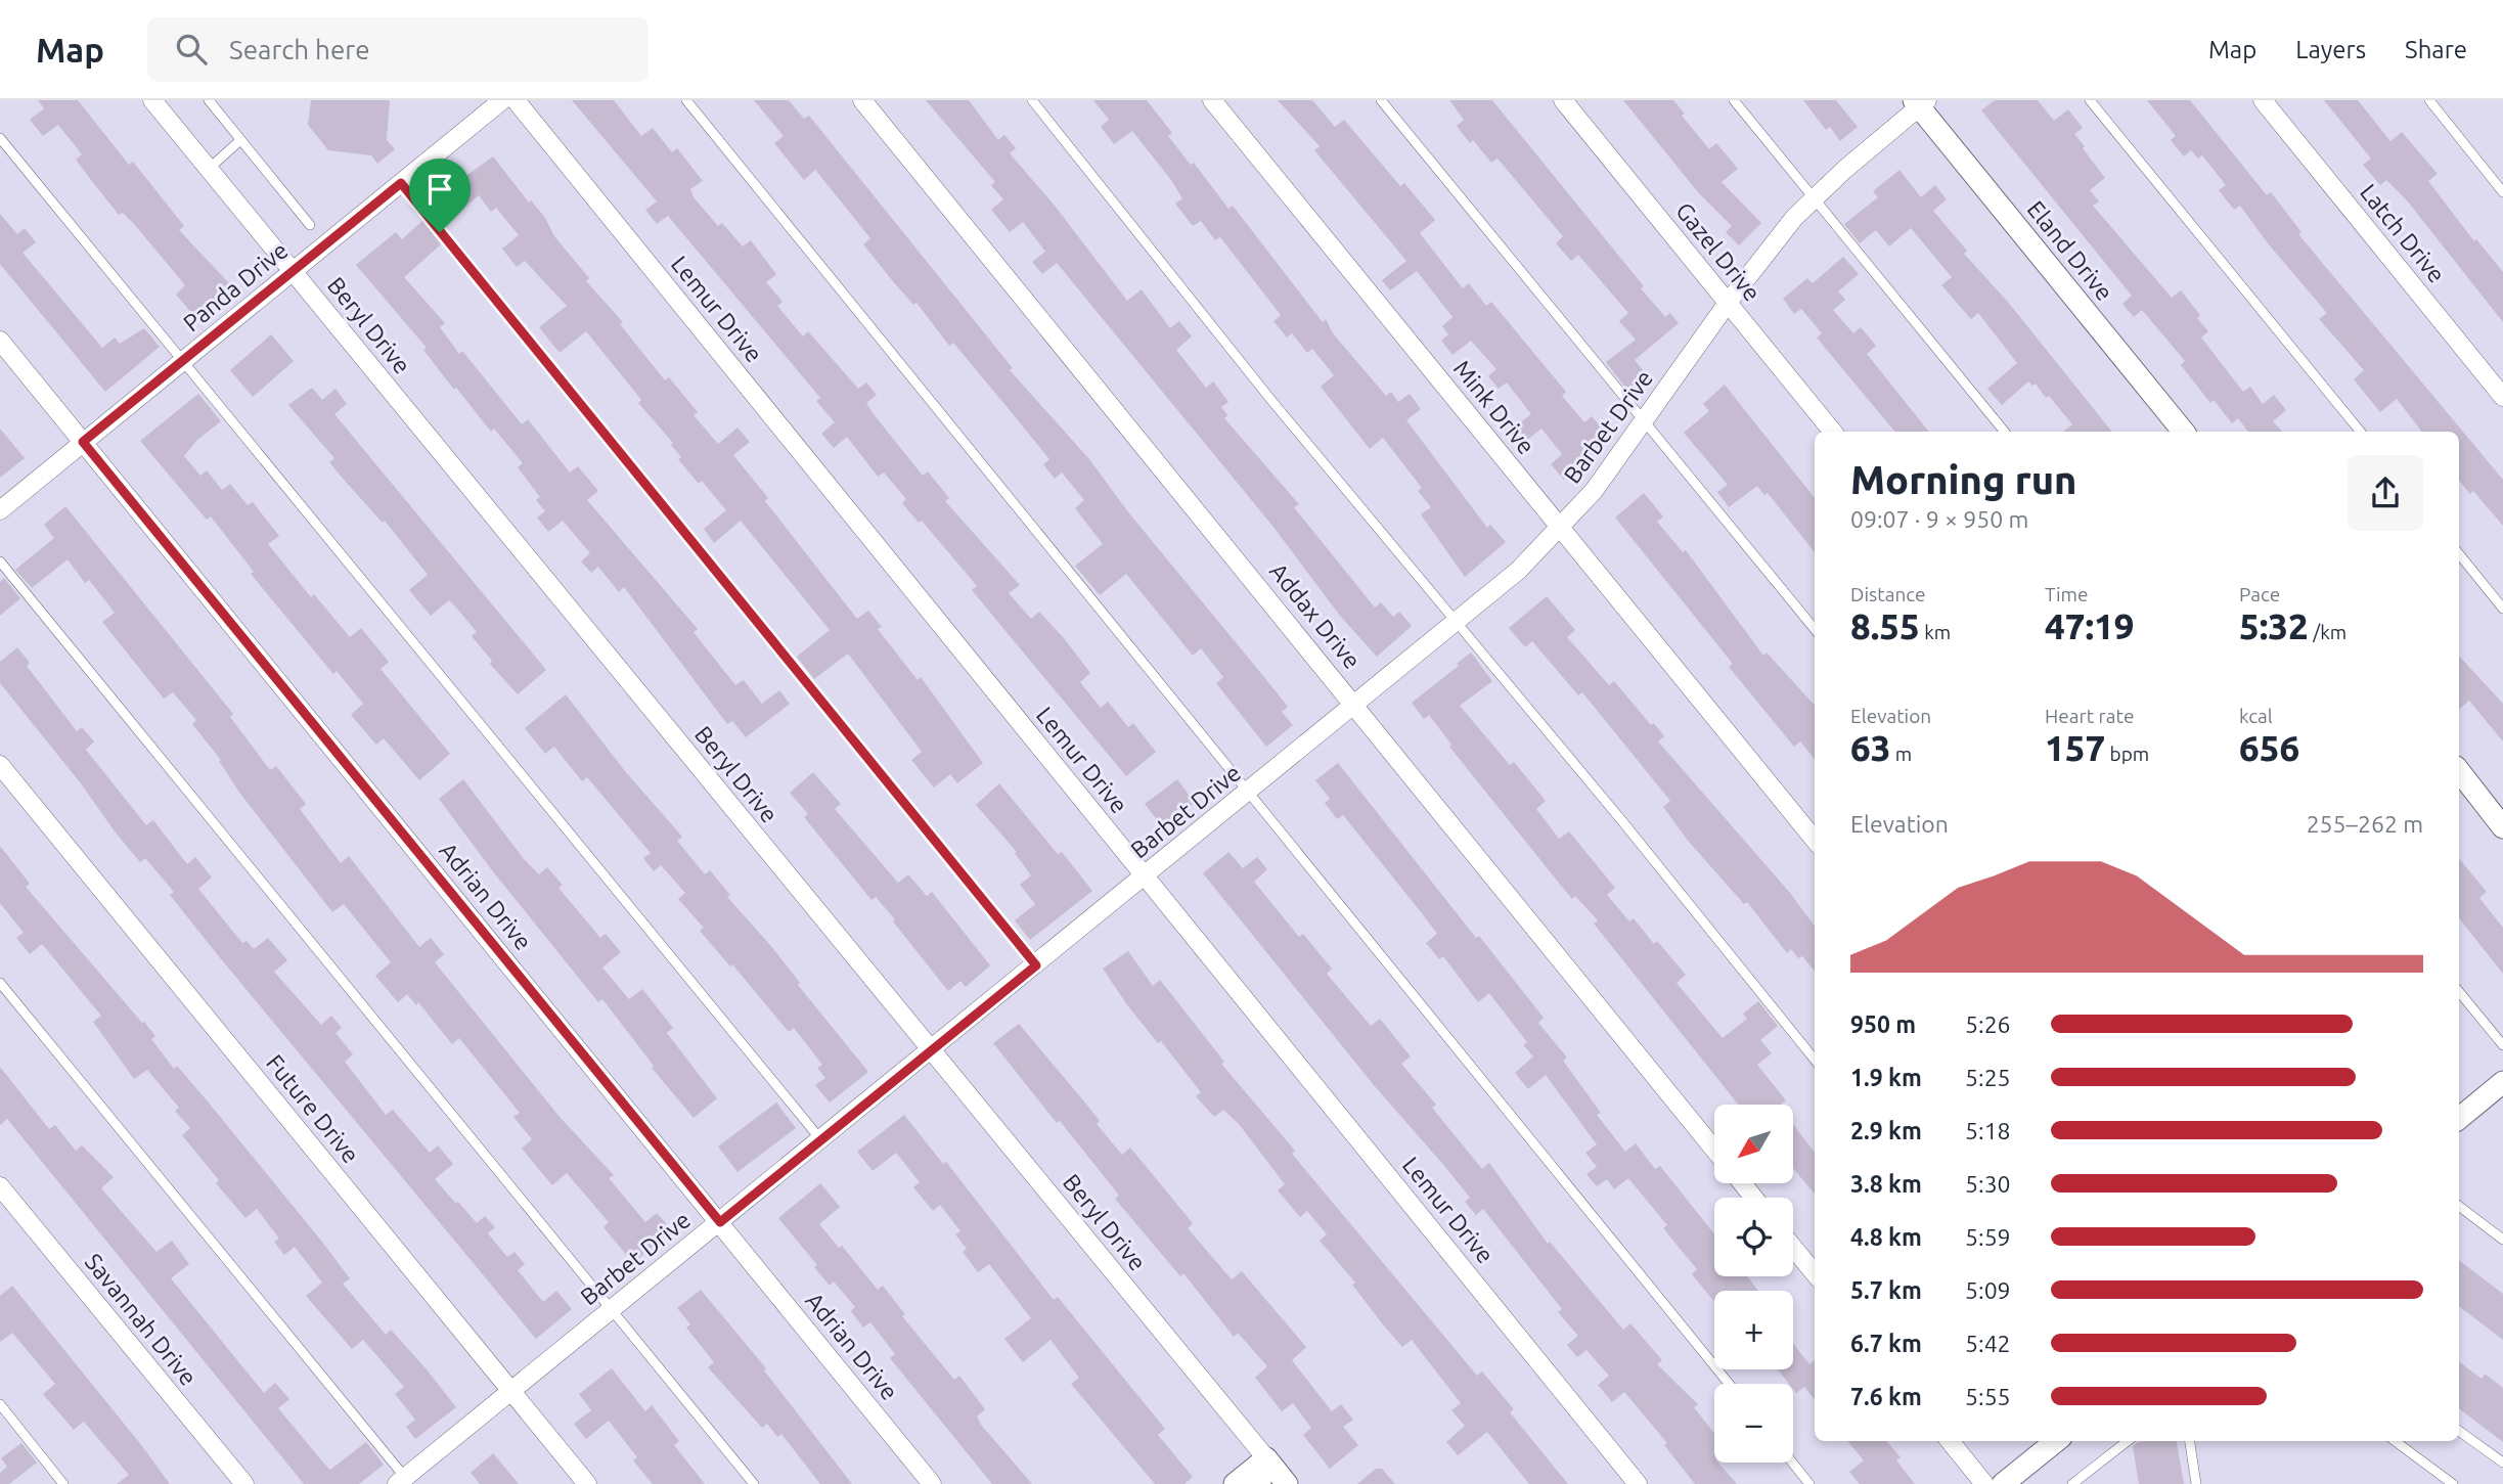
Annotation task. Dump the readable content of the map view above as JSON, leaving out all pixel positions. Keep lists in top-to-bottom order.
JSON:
{
  "streets": {
    "street": [
      "Latch Drive",
      "Eland Drive",
      "Gazel Drive",
      "Panda Drive",
      "Lemur Drive",
      "Beryl Drive",
      "Mink Drive",
      "Barbet Drive",
      "Addax Drive",
      "Adrian Drive",
      "Future Drive",
      "Savannah Drive"
    ]
  },
  "crossings": [
    ["Eland Drive", "Barbet Drive"],
    ["Gazel Drive", "Barbet Drive"],
    ["Panda Drive", "Beryl Drive"],
    ["Panda Drive", "Adrian Drive"],
    ["Lemur Drive", "Barbet Drive"],
    ["Beryl Drive", "Barbet Drive"],
    ["Mink Drive", "Barbet Drive"],
    ["Barbet Drive", "Addax Drive"],
    ["Barbet Drive", "Adrian Drive"],
    ["Barbet Drive", "Future Drive"]
  ],
  "north": "bottom left",
  "page": {
    "header": "Map",
    "search": "Search here",
    "nav": ["Map", "Layers", "Share"],
    "heading": ["Morning run", "09:07 · 9 × 950 m"],
    "stats": [
      ["Distance", "8.55 km"],
      ["Time", "47:19"],
      ["Pace", "5:32 /km"],
      ["Elevation", "63 m"],
      ["Heart rate", "157 bpm"],
      ["kcal", "656"]
    ],
    "chart": ["Elevation", "255–262 m"],
    "list": [
      {
        "name": "950 m",
        "note": "5:26"
      },
      {
        "name": "1.9 km",
        "note": "5:25"
      },
      {
        "name": "2.9 km",
        "note": "5:18"
      },
      {
        "name": "3.8 km",
        "note": "5:30"
      },
      {
        "name": "4.8 km",
        "note": "5:59"
      },
      {
        "name": "5.7 km",
        "note": "5:09"
      },
      {
        "name": "6.7 km",
        "note": "5:42"
      },
      {
        "name": "7.6 km",
        "note": "5:55"
      }
    ],
    "map_buttons": ["+", "−"]
  }
}
